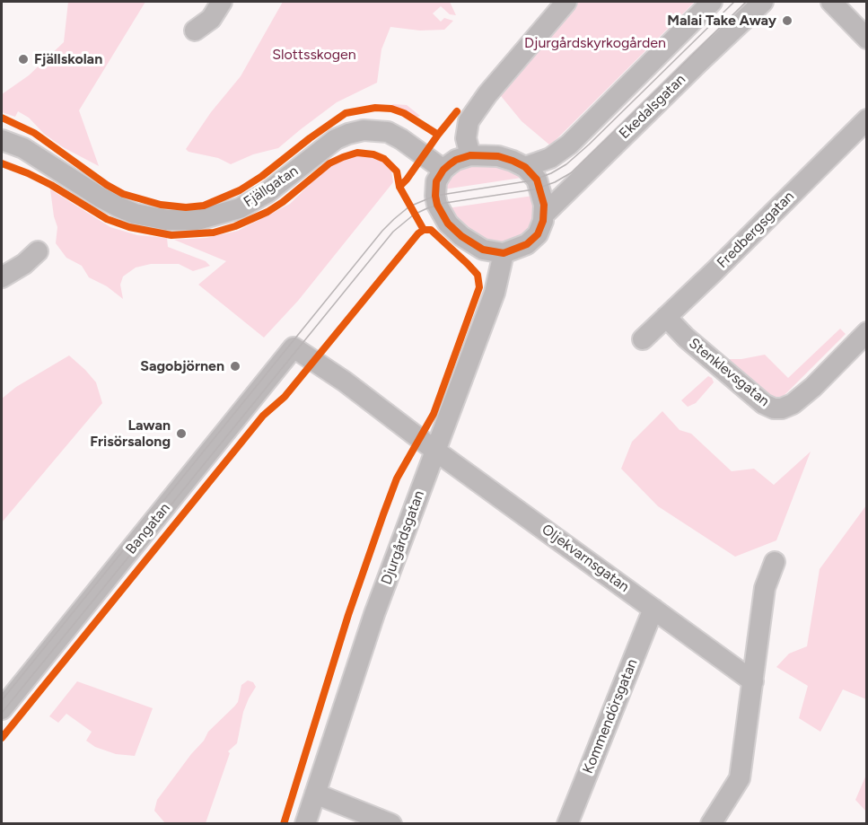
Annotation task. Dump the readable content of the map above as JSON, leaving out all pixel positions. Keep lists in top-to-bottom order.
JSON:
{
  "streets": {
    "street": [
      "Ekedalsgatan",
      "Fjällgatan",
      "Fredbergsgatan",
      "Stenklevsgatan",
      "Bangatan",
      "Djurgårdsgatan",
      "Oljekvarnsgatan",
      "Kommendörsgatan"
    ]
  },
  "crossings": [
    ["Ekedalsgatan", "Fjällgatan"],
    ["Ekedalsgatan", "Djurgårdsgatan"],
    ["Fjällgatan", "Djurgårdsgatan"],
    ["Fredbergsgatan", "Stenklevsgatan"],
    ["Bangatan", "Oljekvarnsgatan"],
    ["Djurgårdsgatan", "Oljekvarnsgatan"],
    ["Oljekvarnsgatan", "Kommendörsgatan"]
  ],
  "parks": ["Djurgårdskyrkogården", "Slottsskogen"],
  "places": [
    "Malai Take Away",
    "Fjällskolan",
    "Sagobjörnen",
    "Lawan Frisörsalong"
  ]
}
